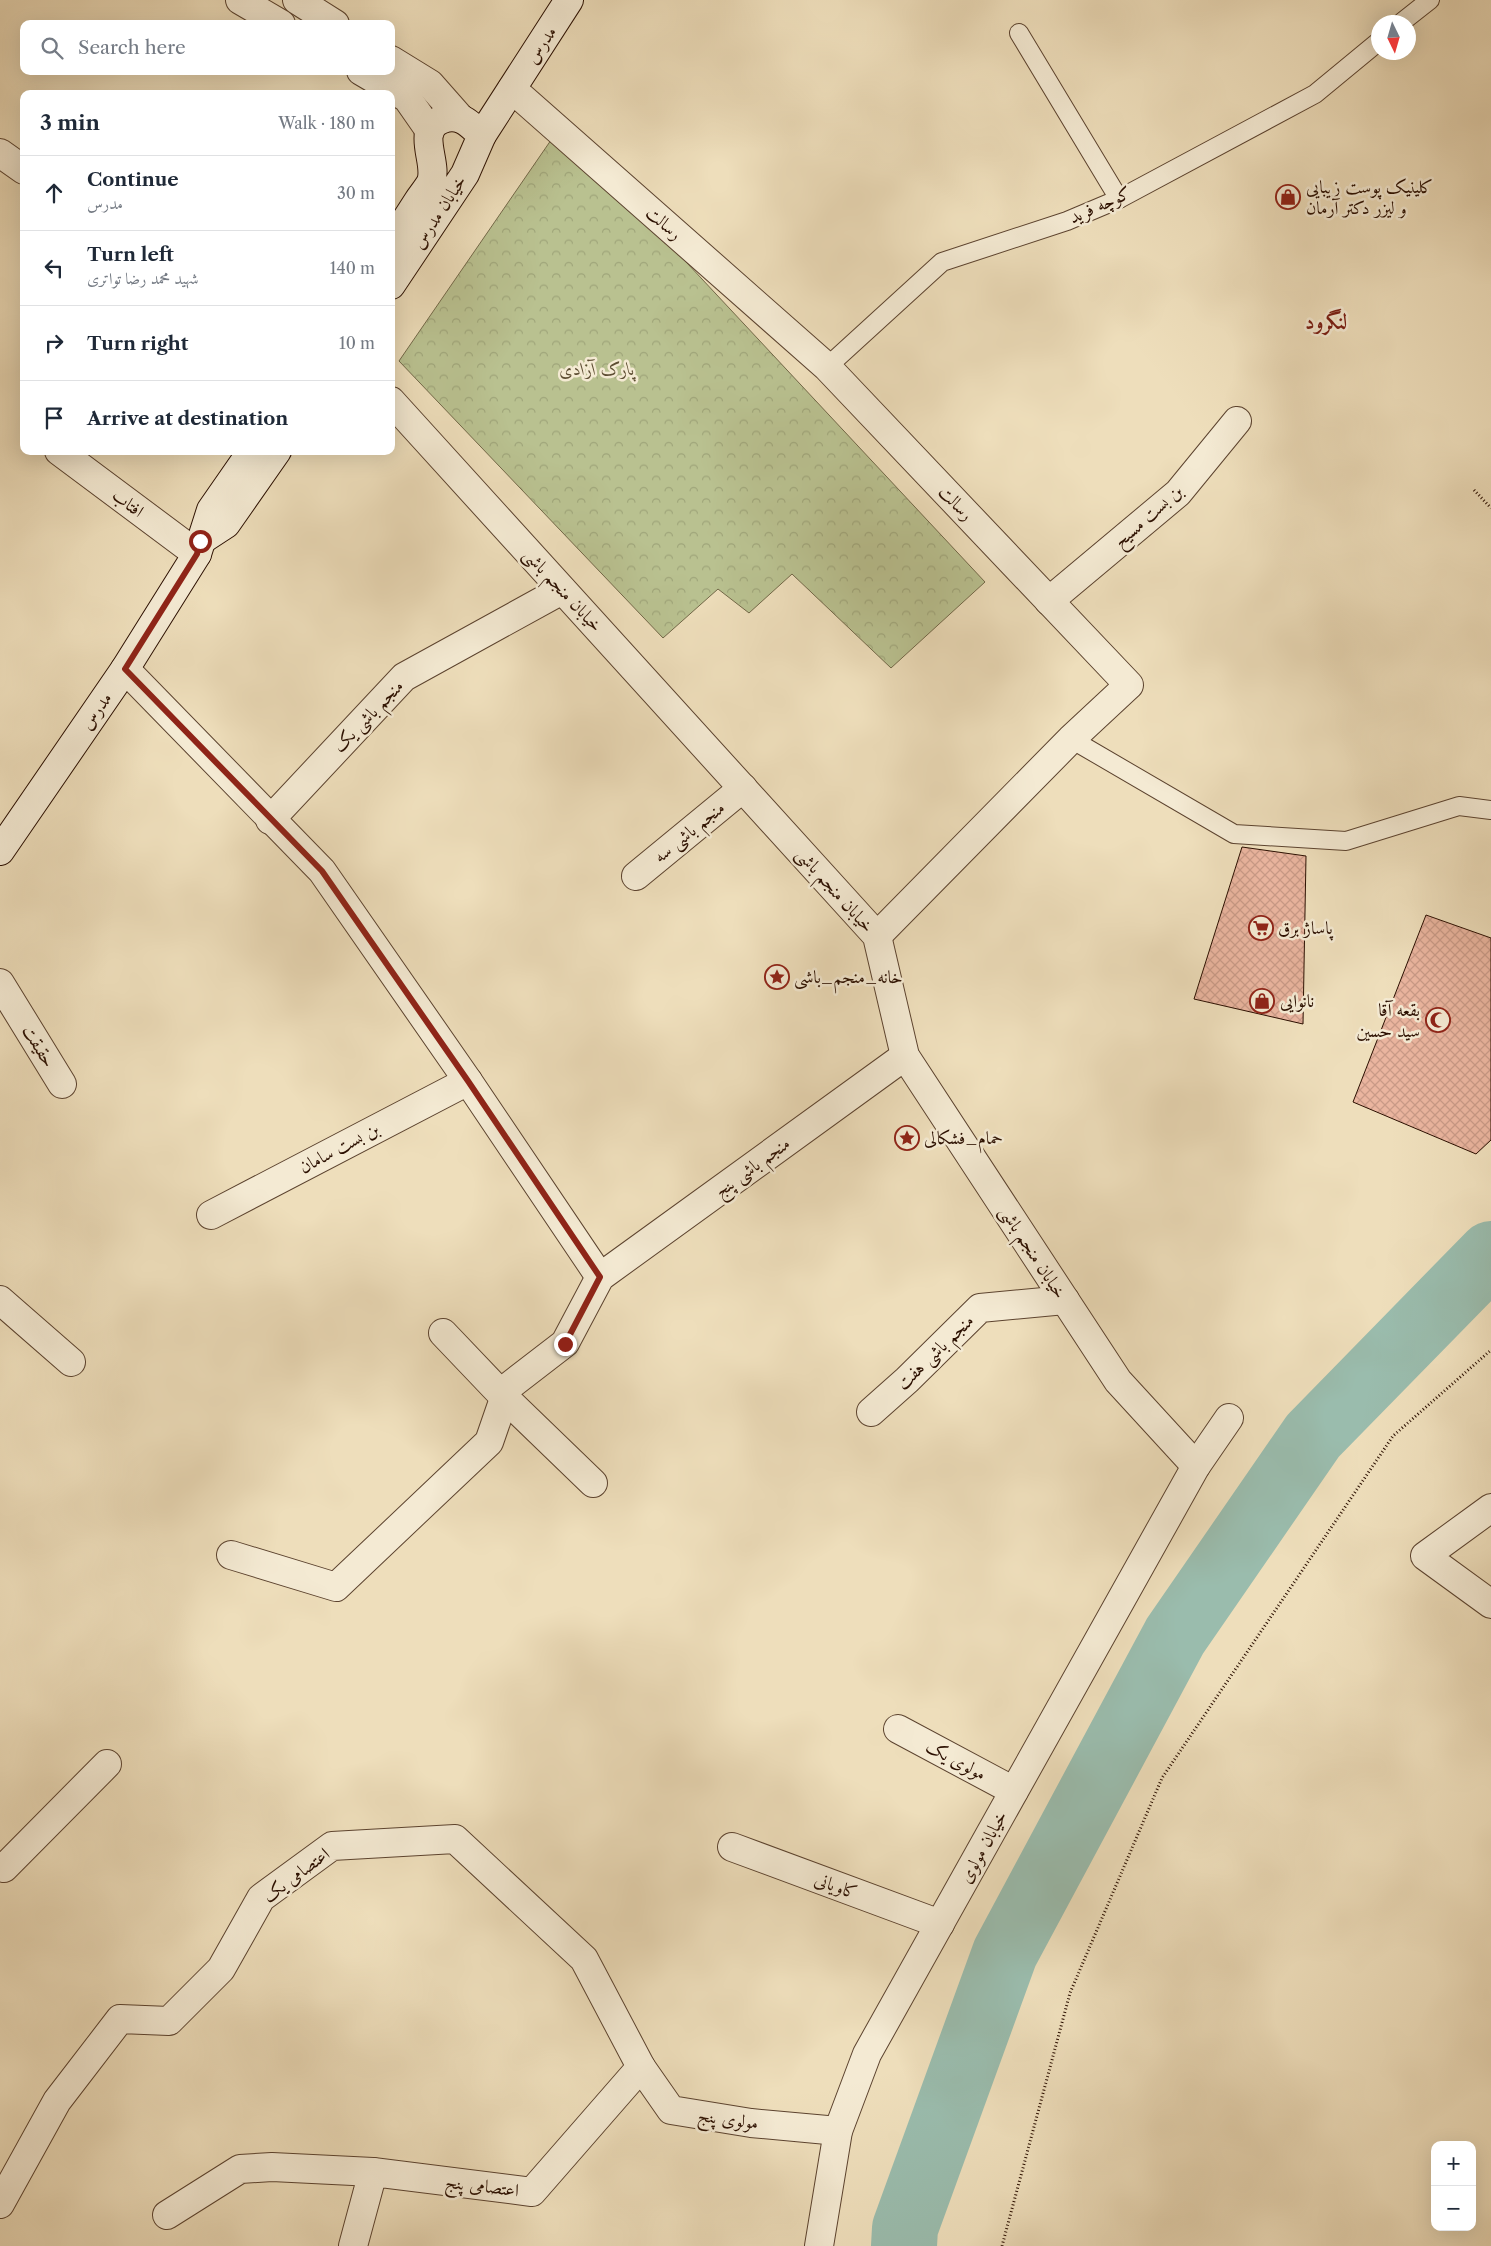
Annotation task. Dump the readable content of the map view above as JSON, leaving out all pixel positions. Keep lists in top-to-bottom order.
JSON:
{
  "streets": {
    "street": [
      "مدرس",
      "خیابان مدرس",
      "رسالت",
      "افتاب",
      "بن بست مسیح",
      "خیابان منجم باشی",
      "منجم باشی یک",
      "منجم باشی سه",
      "حقیقت",
      "بن بست سامان",
      "منجم باشی پنج",
      "منجم باشی هفت",
      "مولوی یک",
      "خیابان مولوی",
      "اعتصامی یک",
      "کاویانی",
      "مولوی پنج",
      "اعتصامی پنج"
    ],
    "lane": ["کوچه فرید"]
  },
  "crossings": [
    ["مدرس", "خیابان مدرس"],
    ["مدرس", "رسالت"],
    ["مدرس", "افتاب"],
    ["کوچه فرید", "رسالت"],
    ["خیابان مدرس", "رسالت"],
    ["رسالت", "بن بست مسیح"],
    ["رسالت", "خیابان منجم باشی"],
    ["خیابان منجم باشی", "منجم باشی یک"],
    ["خیابان منجم باشی", "منجم باشی سه"],
    ["خیابان منجم باشی", "منجم باشی پنج"],
    ["خیابان منجم باشی", "منجم باشی هفت"],
    ["خیابان منجم باشی", "خیابان مولوی"],
    ["مولوی یک", "خیابان مولوی"],
    ["خیابان مولوی", "کاویانی"],
    ["خیابان مولوی", "مولوی پنج"],
    ["اعتصامی یک", "مولوی پنج"],
    ["اعتصامی یک", "اعتصامی پنج"],
    ["مولوی پنج", "اعتصامی پنج"]
  ],
  "districts": ["لنگرود"],
  "parks": ["پارک آزادی"],
  "places": {
    "shop": ["کلینیک پوست زیبایی و لیزر دکتر آرمان", "نانوایی"],
    "supermarket": ["پاساژ برق"],
    "place": ["خانه_منجم_باشی", "حمام_فشکالی"],
    "mosque": ["بقعه آقا سید حسین"]
  },
  "north": "bottom",
  "page": {
    "search": "Search here",
    "heading": ["3 min", "Walk · 180 m"],
    "list": [
      ["Continue", "مدرس", "30 m"],
      ["Turn left", "شهید محمد رضا تواتری", "140 m"],
      ["Turn right", "10 m"],
      "Arrive at destination"
    ],
    "map_buttons": ["+", "−"]
  }
}
